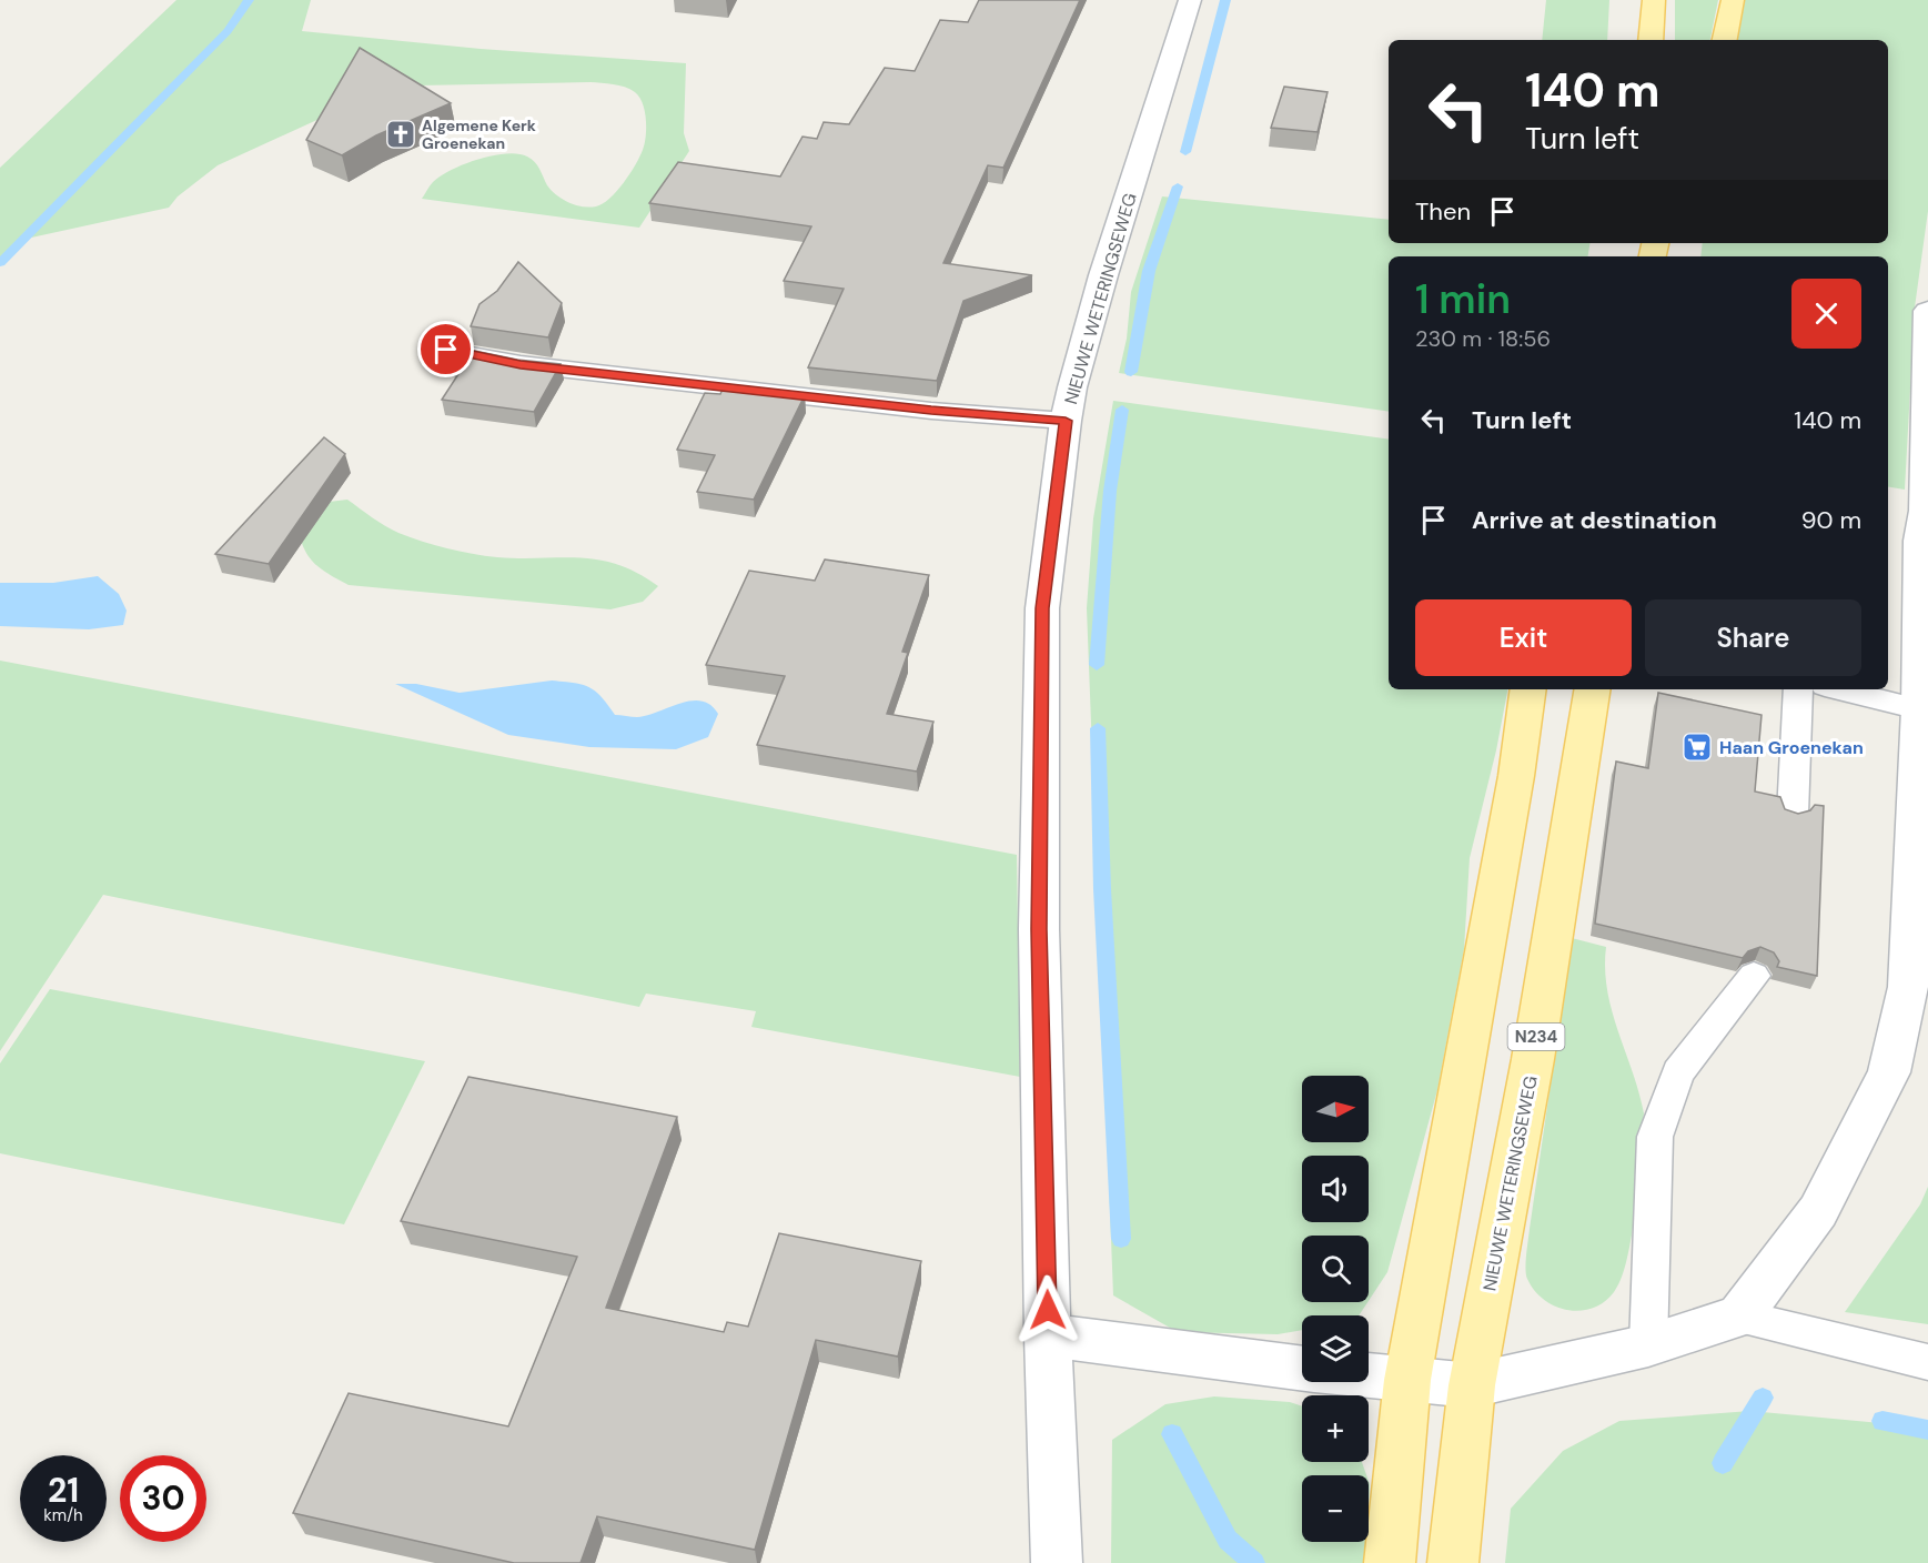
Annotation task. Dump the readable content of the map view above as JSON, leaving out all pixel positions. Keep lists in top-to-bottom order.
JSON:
{
  "streets": {
    "main road": ["NIEUWE WETERINGSEWEG", "N234"]
  },
  "places": {
    "church": ["Algemene Kerk Groenekan"],
    "supermarket": ["Haan Groenekan"]
  },
  "north": "right",
  "page": {
    "turn": ["140 m", "Turn left"],
    "then": "Then",
    "heading": ["1 min", "230 m · 18:56"],
    "list": [
      {
        "name": "Turn left",
        "value": "140 m"
      },
      {
        "name": "Arrive at destination",
        "value": "90 m"
      }
    ],
    "buttons": ["Exit", "Share"],
    "map_buttons": ["+", "−"],
    "speed": "21 km/h",
    "limit": "30"
  }
}
